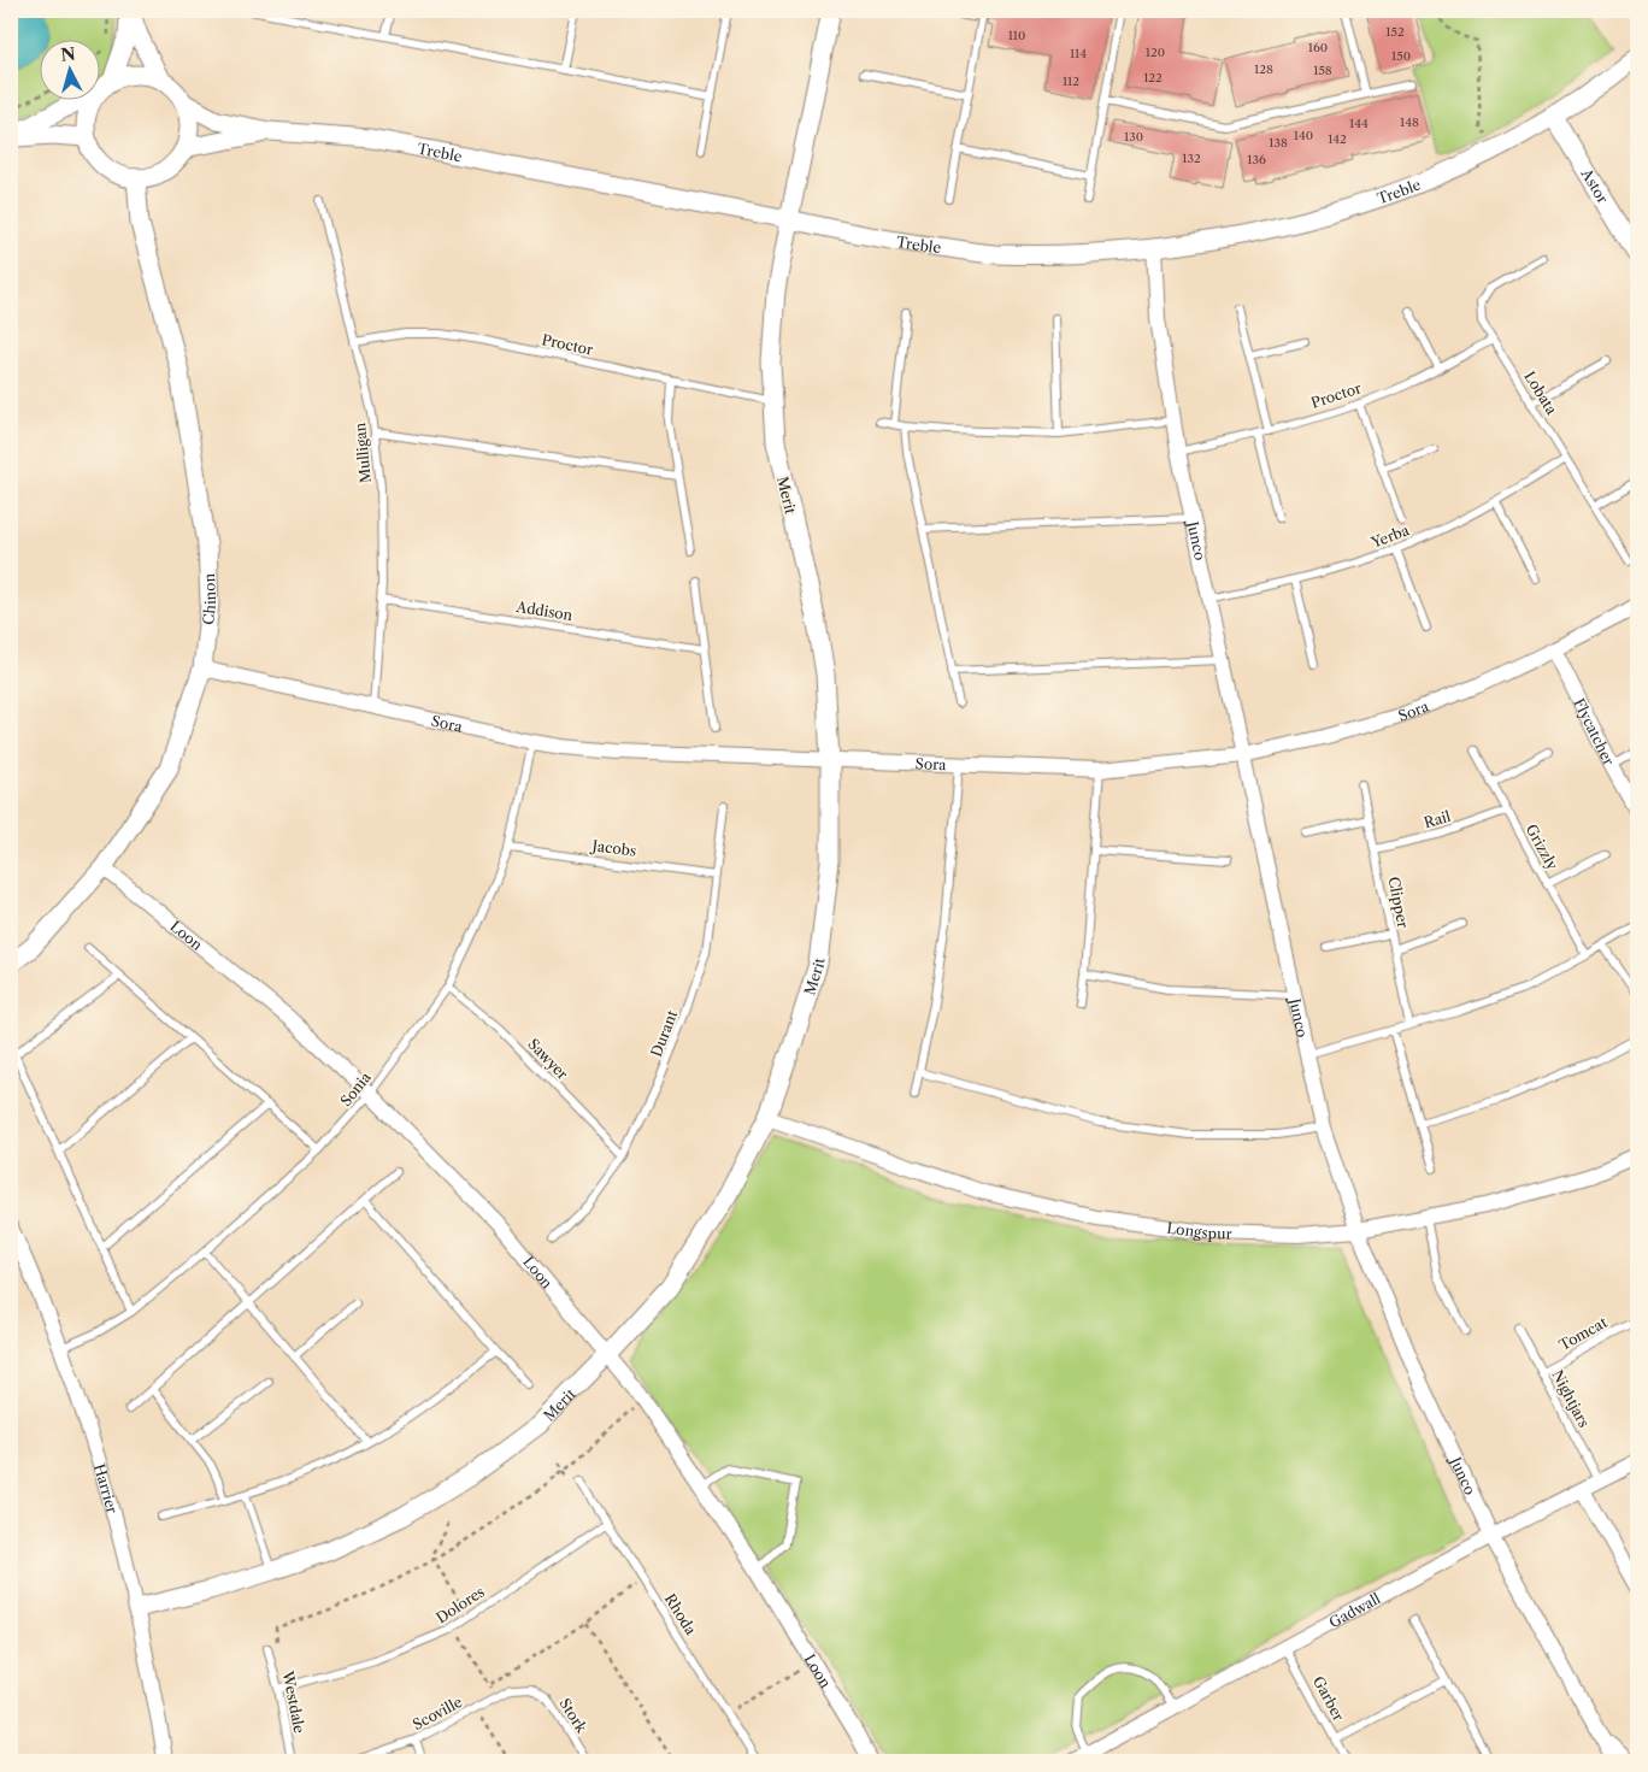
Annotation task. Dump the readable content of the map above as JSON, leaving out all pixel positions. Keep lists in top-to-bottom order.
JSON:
{
  "streets": {
    "street": [
      "Treble",
      "Astor",
      "Merit",
      "Junco",
      "Chinon",
      "Sora",
      "Flycatcher",
      "Loon",
      "Longspur",
      "Harrier",
      "Gadwall"
    ],
    "lane": [
      "Proctor",
      "Lobata",
      "Mulligan",
      "Yerba",
      "Addison",
      "Rail",
      "Grizzly",
      "Jacobs",
      "Clipper",
      "Durant",
      "Sawyer",
      "Sonia",
      "Tomcat",
      "Nightjars",
      "Dolores",
      "Rhoda",
      "Garber",
      "Westdale",
      "Scoville",
      "Stork"
    ]
  },
  "crossings": [
    ["Treble", "Astor"],
    ["Treble", "Merit"],
    ["Treble", "Junco"],
    ["Treble", "Chinon"],
    ["Proctor", "Lobata"],
    ["Proctor", "Mulligan"],
    ["Proctor", "Merit"],
    ["Proctor", "Junco"],
    ["Lobata", "Yerba"],
    ["Mulligan", "Addison"],
    ["Mulligan", "Sora"],
    ["Merit", "Sora"],
    ["Merit", "Loon"],
    ["Merit", "Longspur"],
    ["Merit", "Harrier"],
    ["Yerba", "Junco"],
    ["Junco", "Sora"],
    ["Junco", "Longspur"],
    ["Junco", "Gadwall"],
    ["Chinon", "Sora"],
    ["Chinon", "Loon"],
    ["Sora", "Flycatcher"],
    ["Sora", "Sonia"],
    ["Rail", "Grizzly"],
    ["Rail", "Clipper"],
    ["Jacobs", "Durant"],
    ["Jacobs", "Sonia"],
    ["Loon", "Sonia"],
    ["Durant", "Sawyer"],
    ["Sawyer", "Sonia"],
    ["Sonia", "Harrier"],
    ["Tomcat", "Nightjars"],
    ["Nightjars", "Gadwall"],
    ["Dolores", "Rhoda"],
    ["Dolores", "Westdale"],
    ["Gadwall", "Garber"],
    ["Scoville", "Stork"]
  ],
  "house_numbers": [
    "152",
    "110",
    "160",
    "120",
    "114",
    "150",
    "128",
    "158",
    "122",
    "112",
    "148",
    "144",
    "140",
    "130",
    "142",
    "138",
    "132",
    "136"
  ],
  "north": "top"
}
